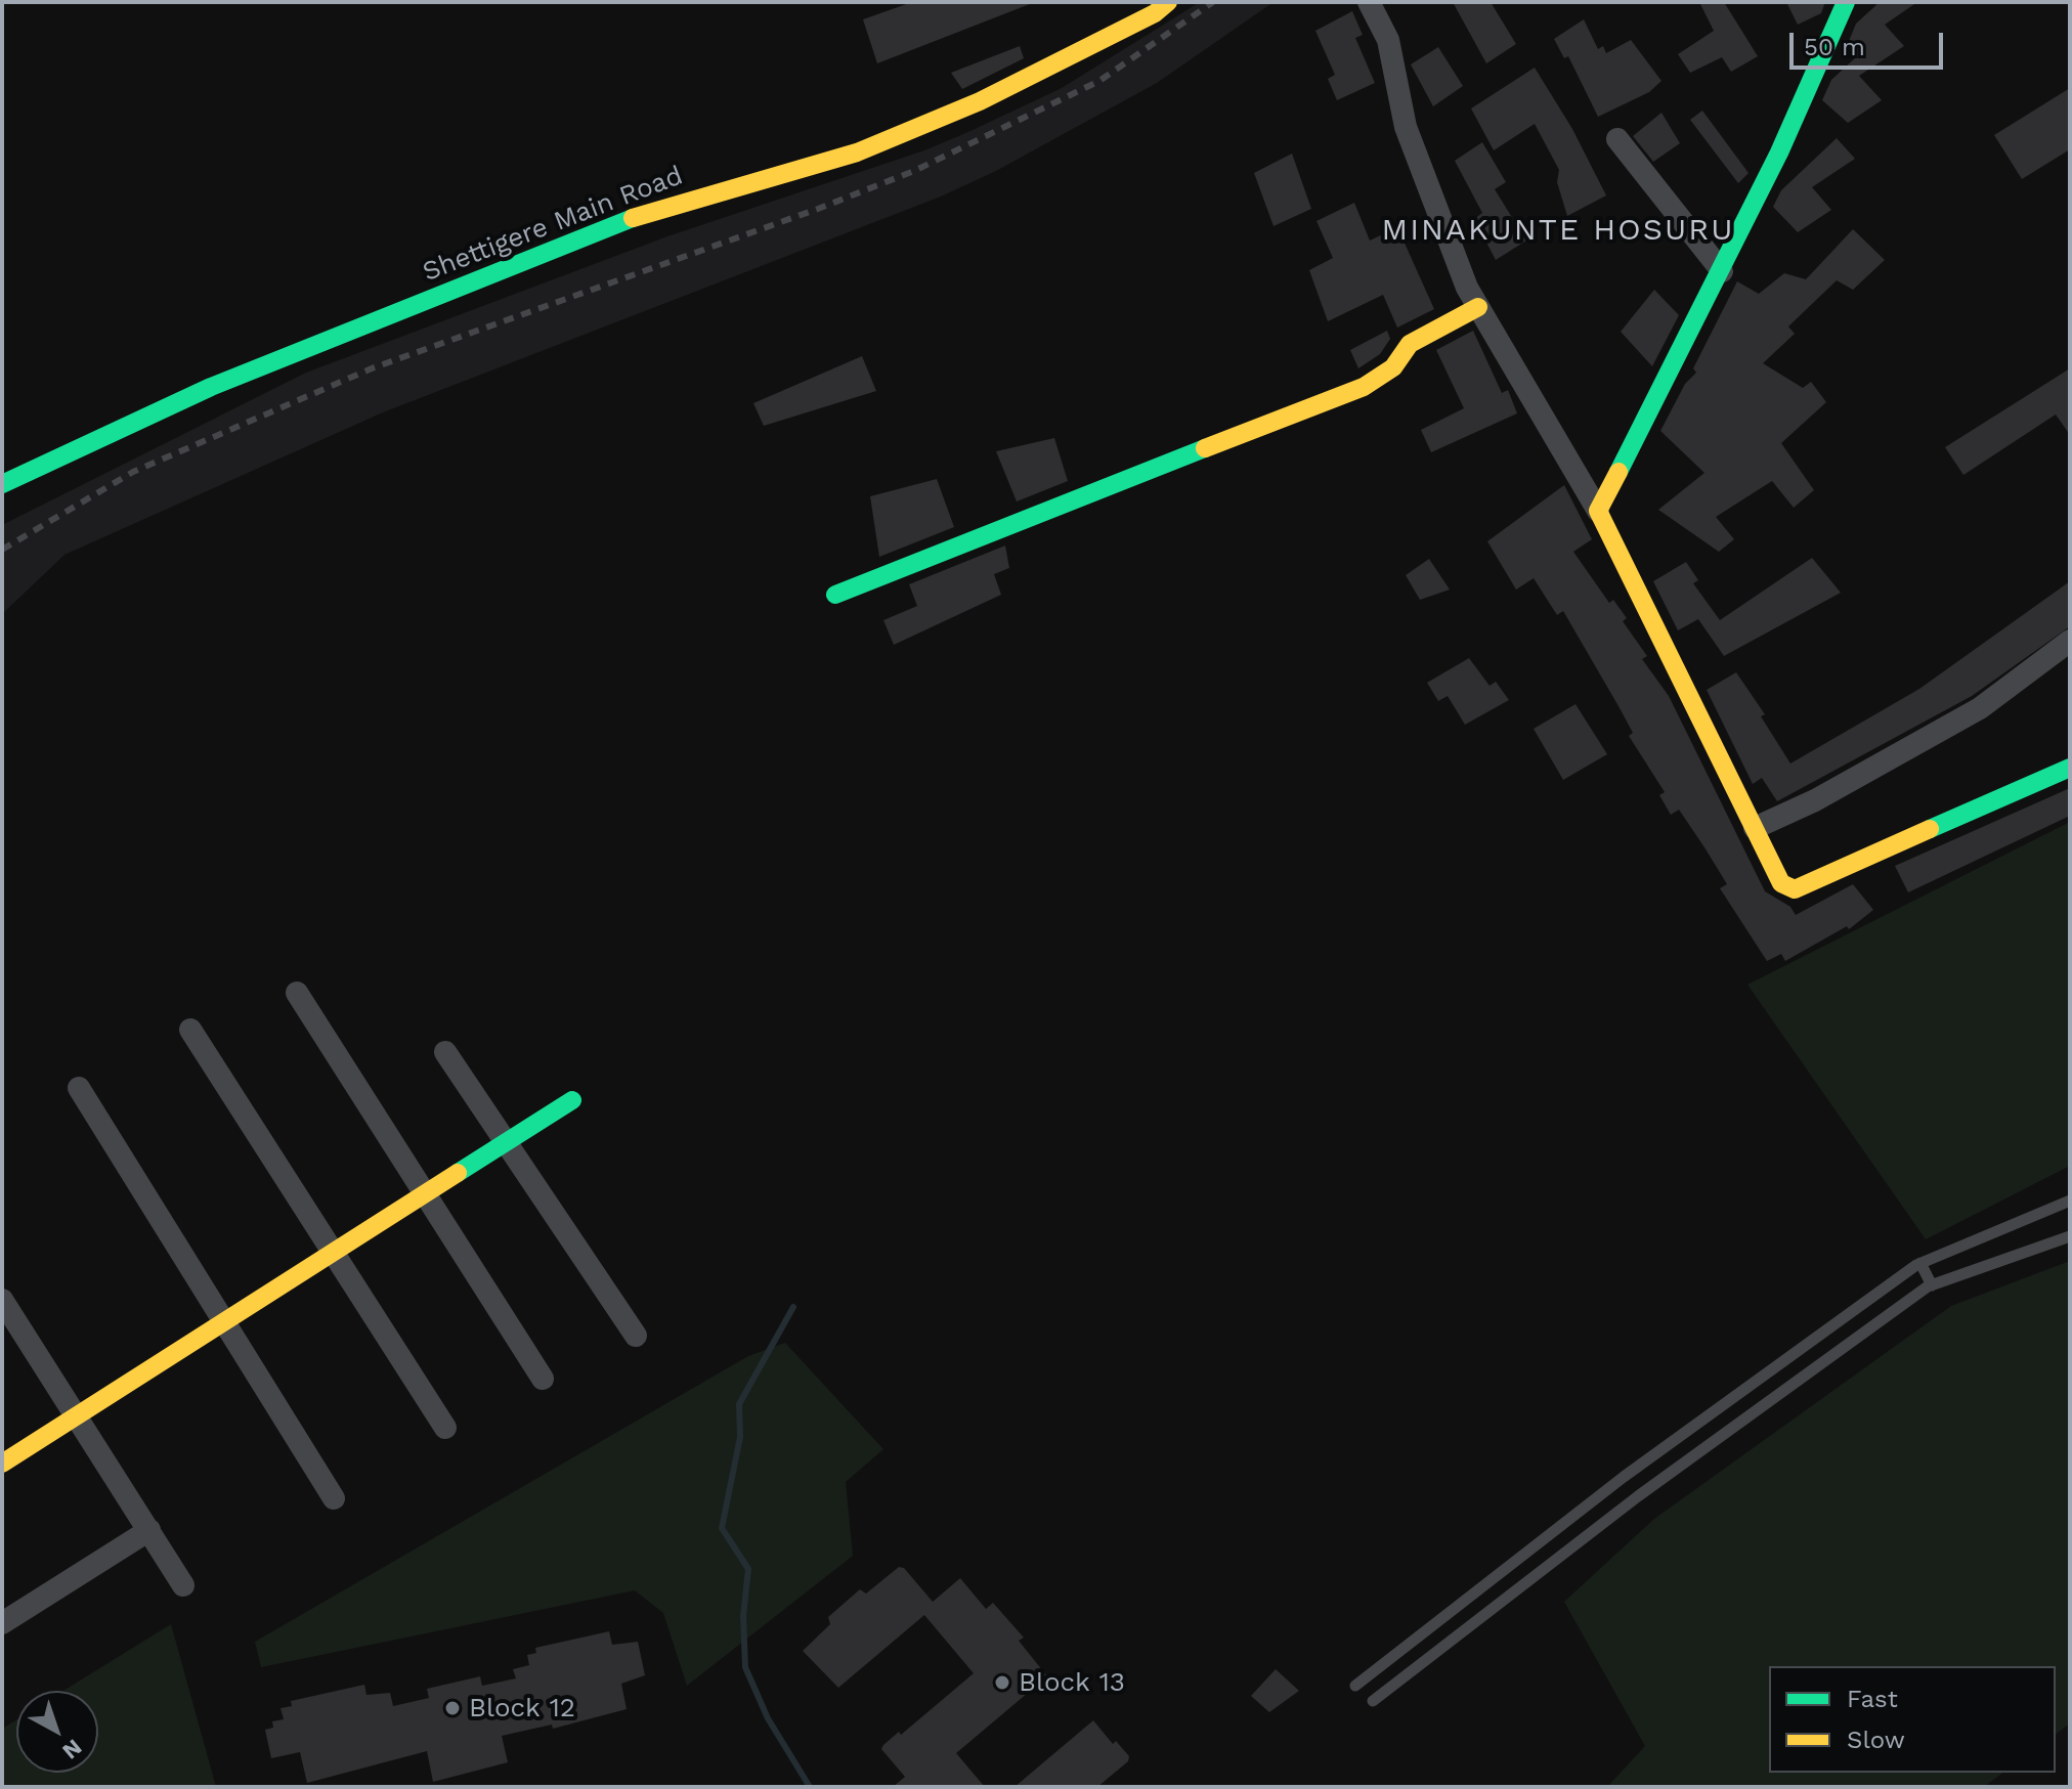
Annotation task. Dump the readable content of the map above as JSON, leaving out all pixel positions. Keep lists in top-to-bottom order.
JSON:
{
  "streets": {
    "street": ["Shettigere Main Road"]
  },
  "districts": ["MINAKUNTE HOSURU"],
  "places": ["Block 13", "Block 12"],
  "legend": ["Fast", "Slow"],
  "scale_bar": "50 m",
  "north": "bottom right"
}
